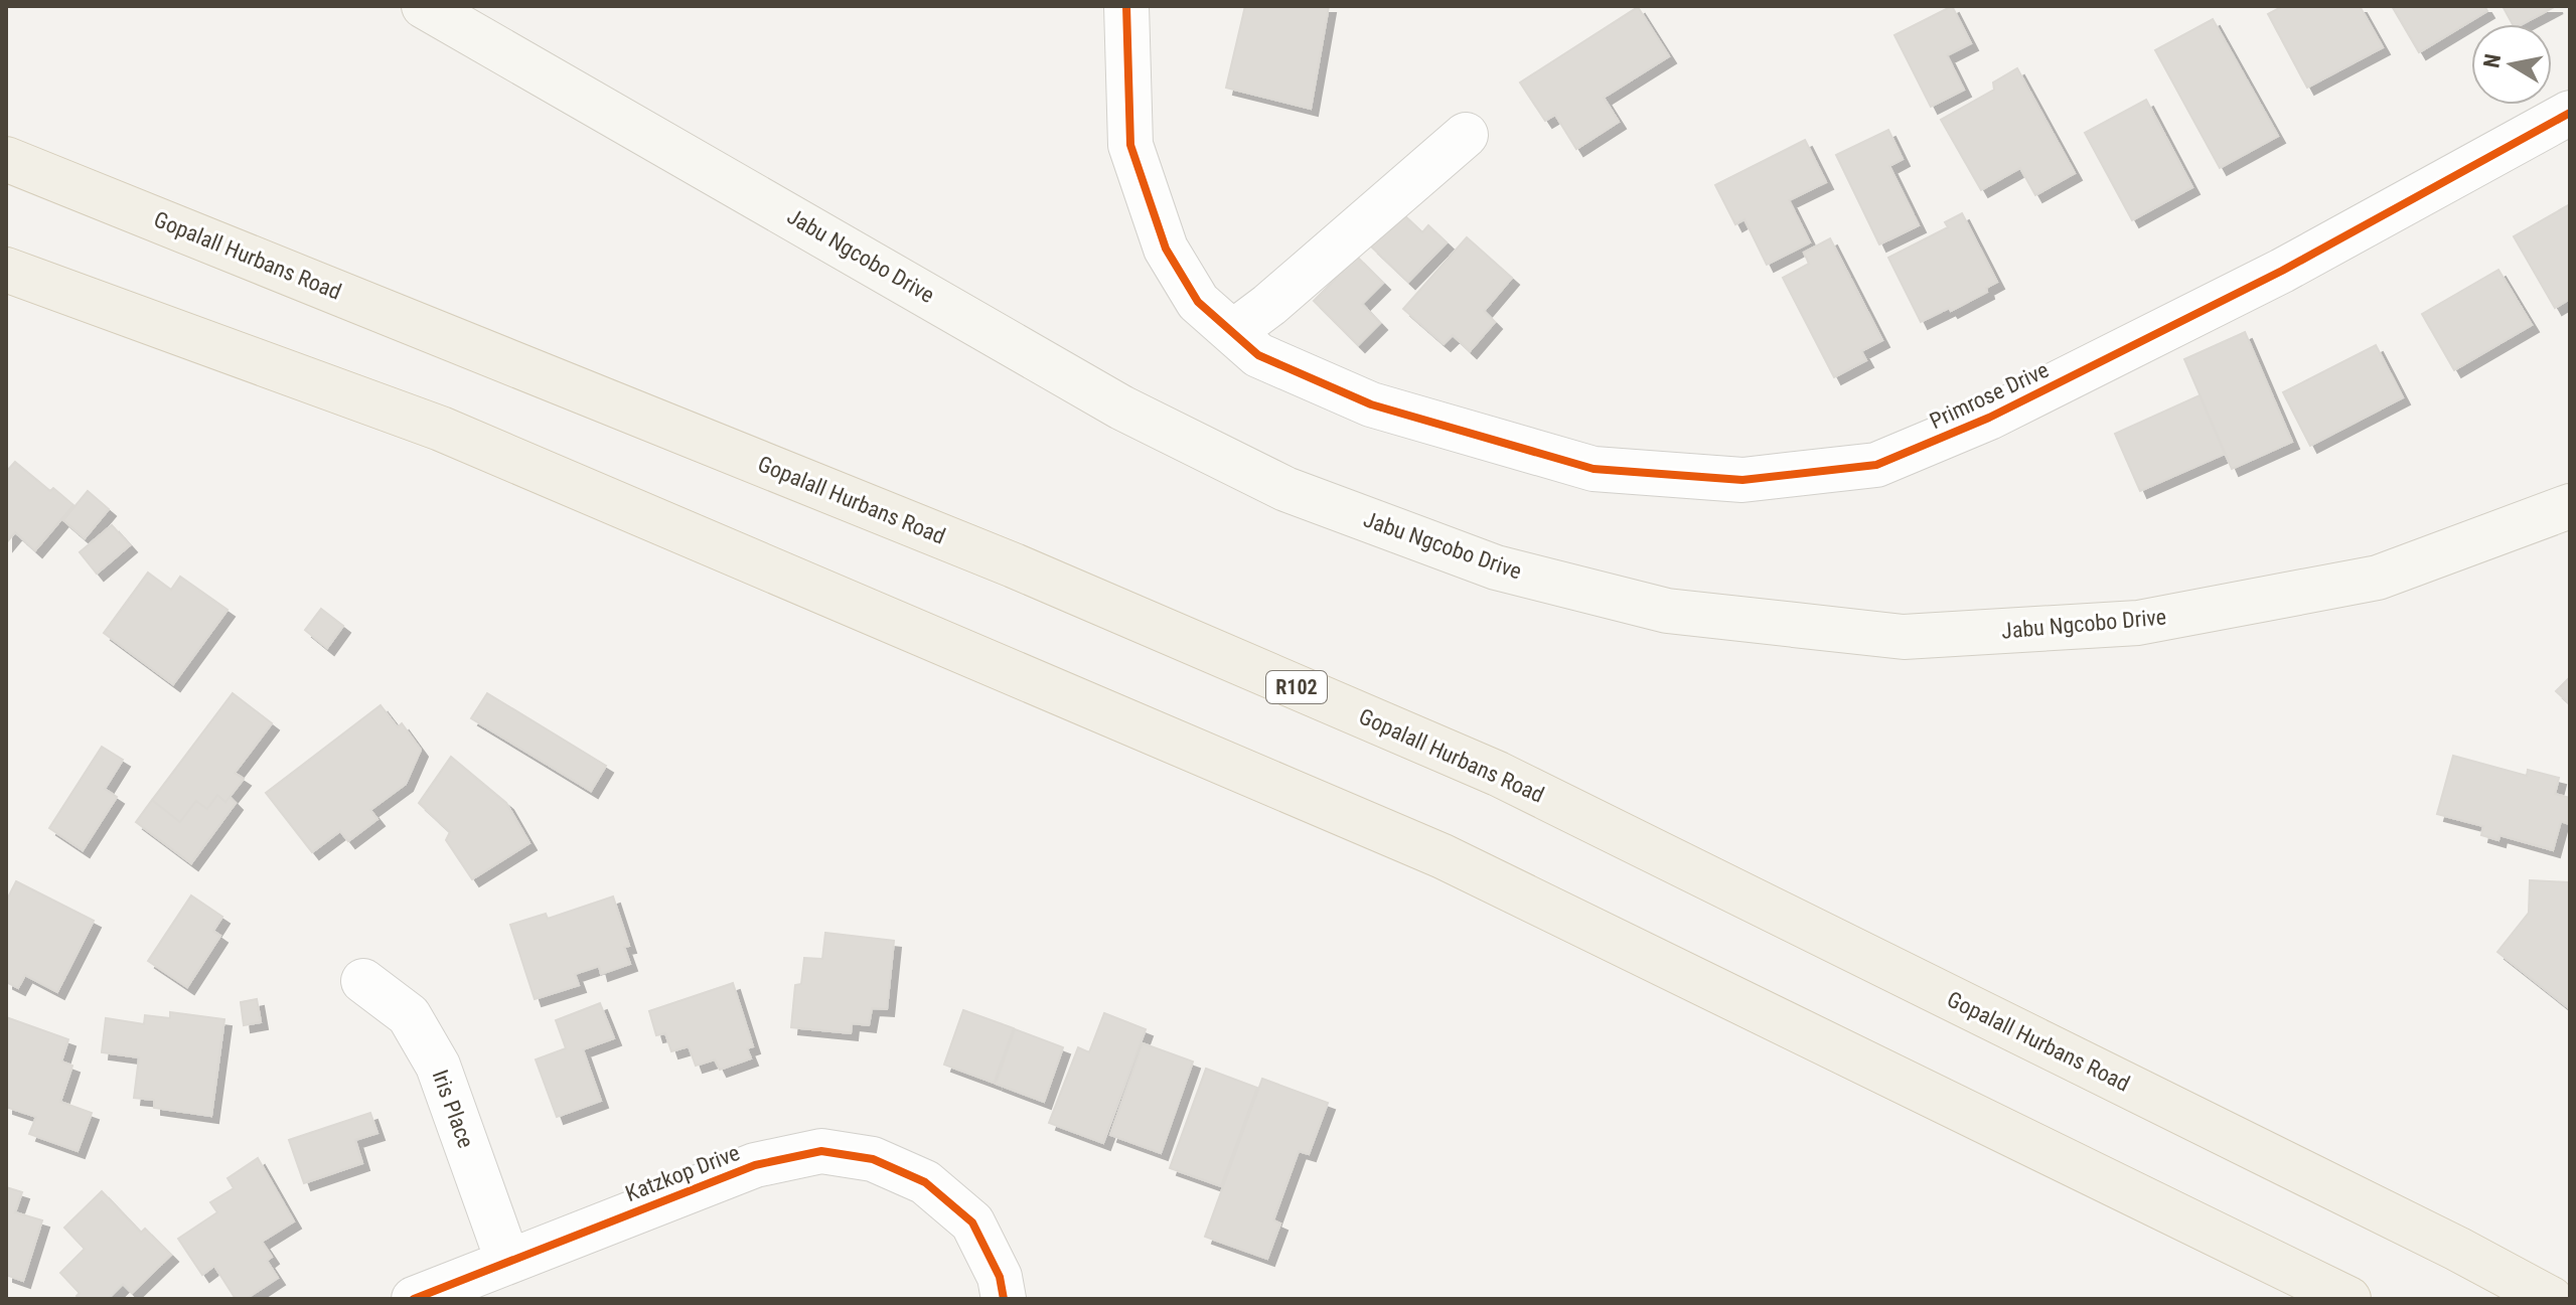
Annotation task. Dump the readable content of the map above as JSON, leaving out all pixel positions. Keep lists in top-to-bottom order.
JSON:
{
  "streets": {
    "main road": ["Gopalall Hurbans Road", "Jabu Ngcobo Drive", "R102"],
    "street": ["Primrose Drive", "Iris Place", "Katzkop Drive"]
  },
  "crossings": [
    ["Iris Place", "Katzkop Drive"]
  ],
  "north": "left"
}
